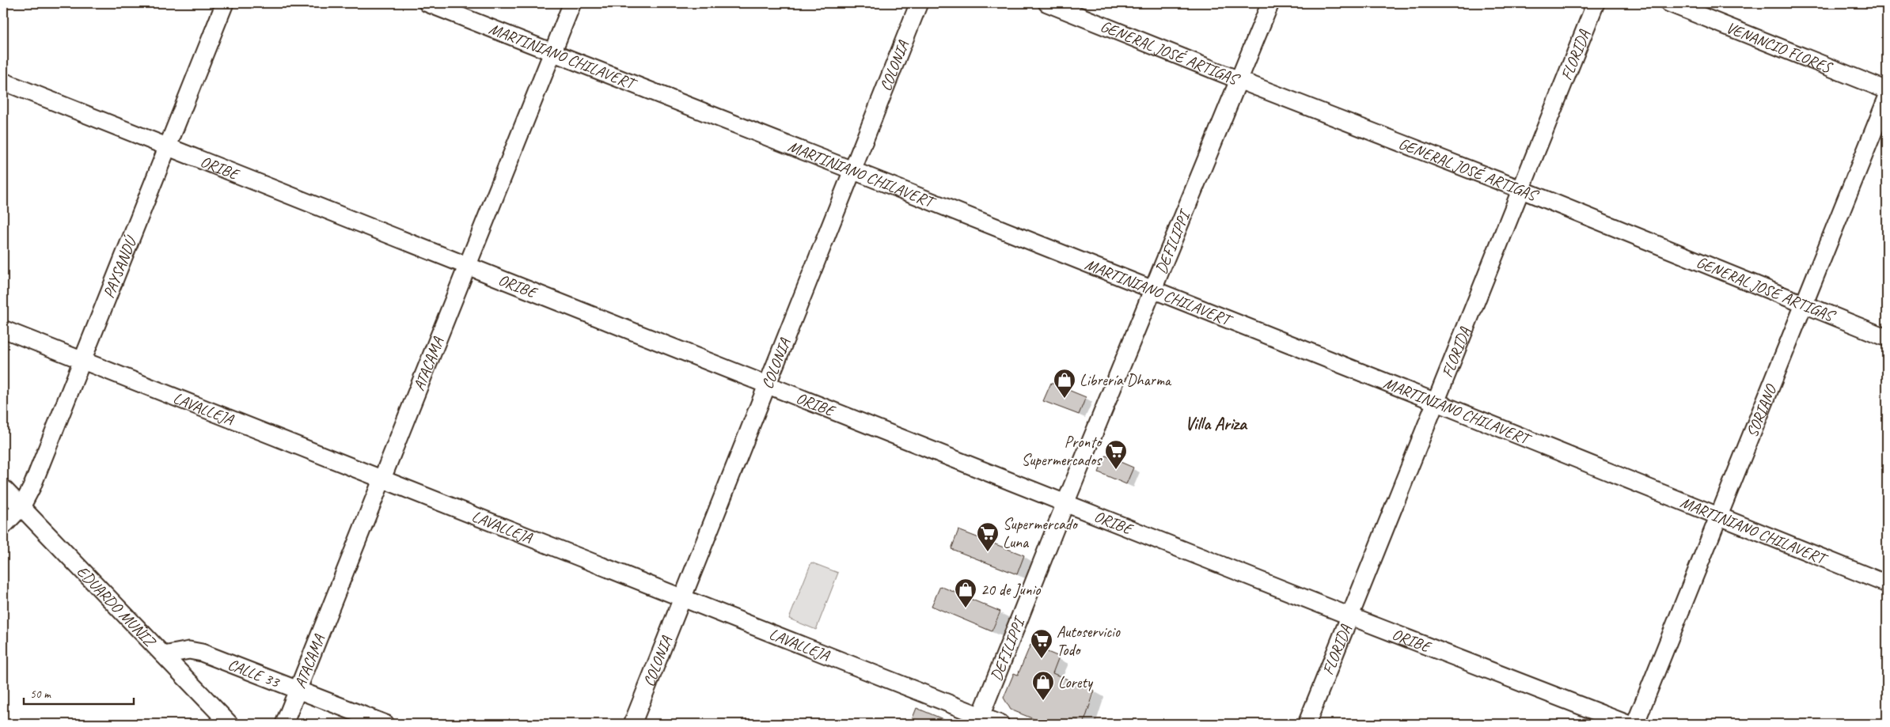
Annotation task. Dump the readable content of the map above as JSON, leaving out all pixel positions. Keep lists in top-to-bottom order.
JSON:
{
  "streets": {
    "street": [
      "VENANCIO FLORES",
      "GENERAL JOSÉ ARTIGAS",
      "MARTINIANO CHILAVERT",
      "FLORIDA",
      "COLONIA",
      "ORIBE",
      "DEFILIPPI",
      "PAYSANDÚ",
      "ATACAMA",
      "LAVALLEJA",
      "SORIANO",
      "EDUARDO MUÑIZ",
      "CALLE 33"
    ]
  },
  "crossings": [
    ["GENERAL JOSÉ ARTIGAS", "FLORIDA"],
    ["GENERAL JOSÉ ARTIGAS", "DEFILIPPI"],
    ["GENERAL JOSÉ ARTIGAS", "SORIANO"],
    ["MARTINIANO CHILAVERT", "FLORIDA"],
    ["MARTINIANO CHILAVERT", "COLONIA"],
    ["MARTINIANO CHILAVERT", "DEFILIPPI"],
    ["MARTINIANO CHILAVERT", "ATACAMA"],
    ["MARTINIANO CHILAVERT", "SORIANO"],
    ["FLORIDA", "ORIBE"],
    ["COLONIA", "ORIBE"],
    ["COLONIA", "LAVALLEJA"],
    ["ORIBE", "DEFILIPPI"],
    ["ORIBE", "PAYSANDÚ"],
    ["ORIBE", "ATACAMA"],
    ["DEFILIPPI", "LAVALLEJA"],
    ["PAYSANDÚ", "LAVALLEJA"],
    ["PAYSANDÚ", "EDUARDO MUÑIZ"],
    ["ATACAMA", "LAVALLEJA"],
    ["ATACAMA", "CALLE 33"],
    ["EDUARDO MUÑIZ", "CALLE 33"]
  ],
  "districts": ["Villa Ariza"],
  "places": {
    "shop": ["Librería Dharma", "20 de Junio", "Lorety"],
    "supermarket": ["Pronto Supermercados", "Supermercado Luna", "Autoservicio Todo"]
  },
  "scale_bar": "50 m"
}
